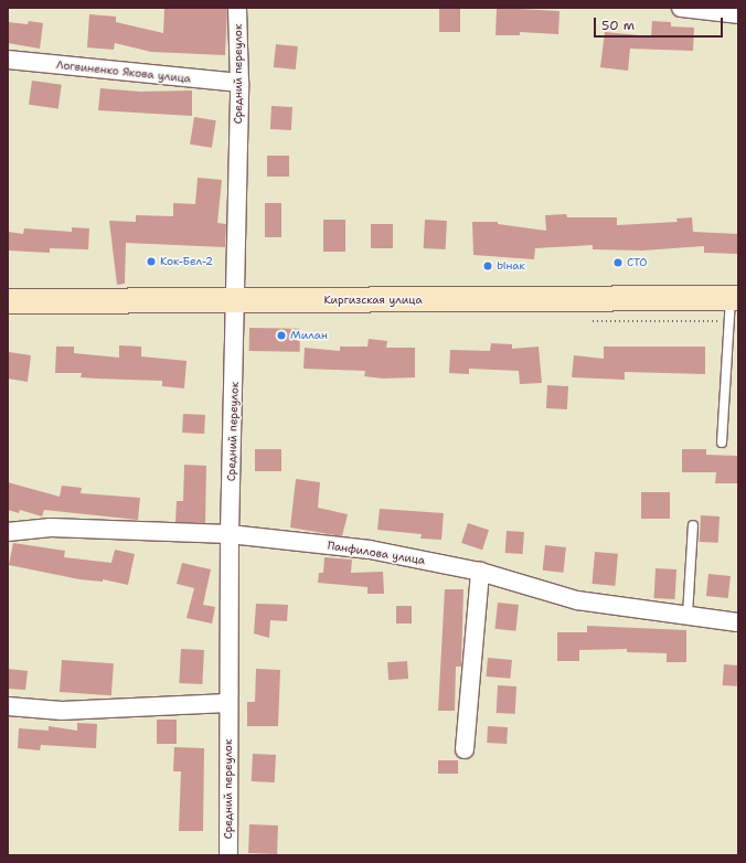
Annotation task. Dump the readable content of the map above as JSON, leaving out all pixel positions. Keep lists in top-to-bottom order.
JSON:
{
  "streets": {
    "main road": ["Киргизская улица"],
    "street": ["Логвиненко Якова улица", "Средний переулок", "Панфилова улица"]
  },
  "crossings": [
    ["Логвиненко Якова улица", "Средний переулок"],
    ["Средний переулок", "Киргизская улица"],
    ["Средний переулок", "Панфилова улица"]
  ],
  "places": [
    "Кок-Бел-2",
    "СТО",
    "Ынак",
    "Милан"
  ],
  "scale_bar": "50 m"
}
